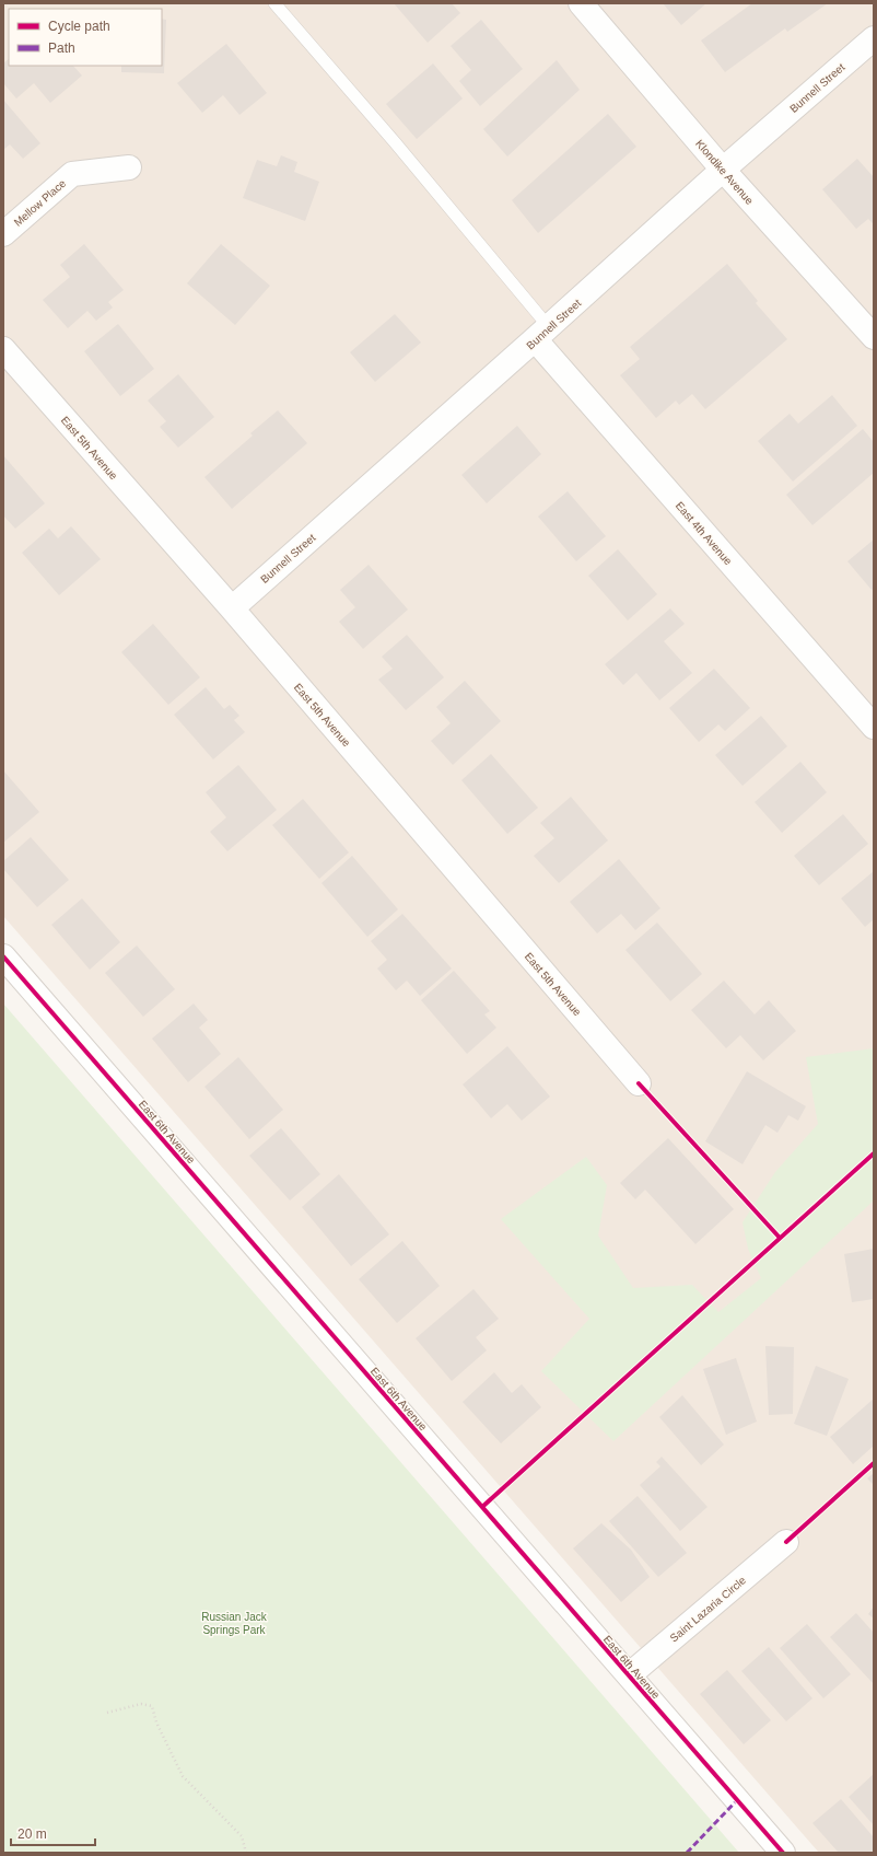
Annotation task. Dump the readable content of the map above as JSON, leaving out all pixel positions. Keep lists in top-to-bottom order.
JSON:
{
  "streets": {
    "street": [
      "Bunnell Street",
      "Klondike Avenue",
      "Mellow Place",
      "East 5th Avenue",
      "East 4th Avenue",
      "East 6th Avenue",
      "Saint Lazaria Circle"
    ]
  },
  "crossings": [
    ["Bunnell Street", "Klondike Avenue"],
    ["Bunnell Street", "East 5th Avenue"],
    ["Bunnell Street", "East 4th Avenue"],
    ["East 6th Avenue", "Saint Lazaria Circle"]
  ],
  "parks": ["Russian Jack Springs Park"],
  "legend": ["Cycle path", "Path"],
  "scale_bar": "20 m"
}
